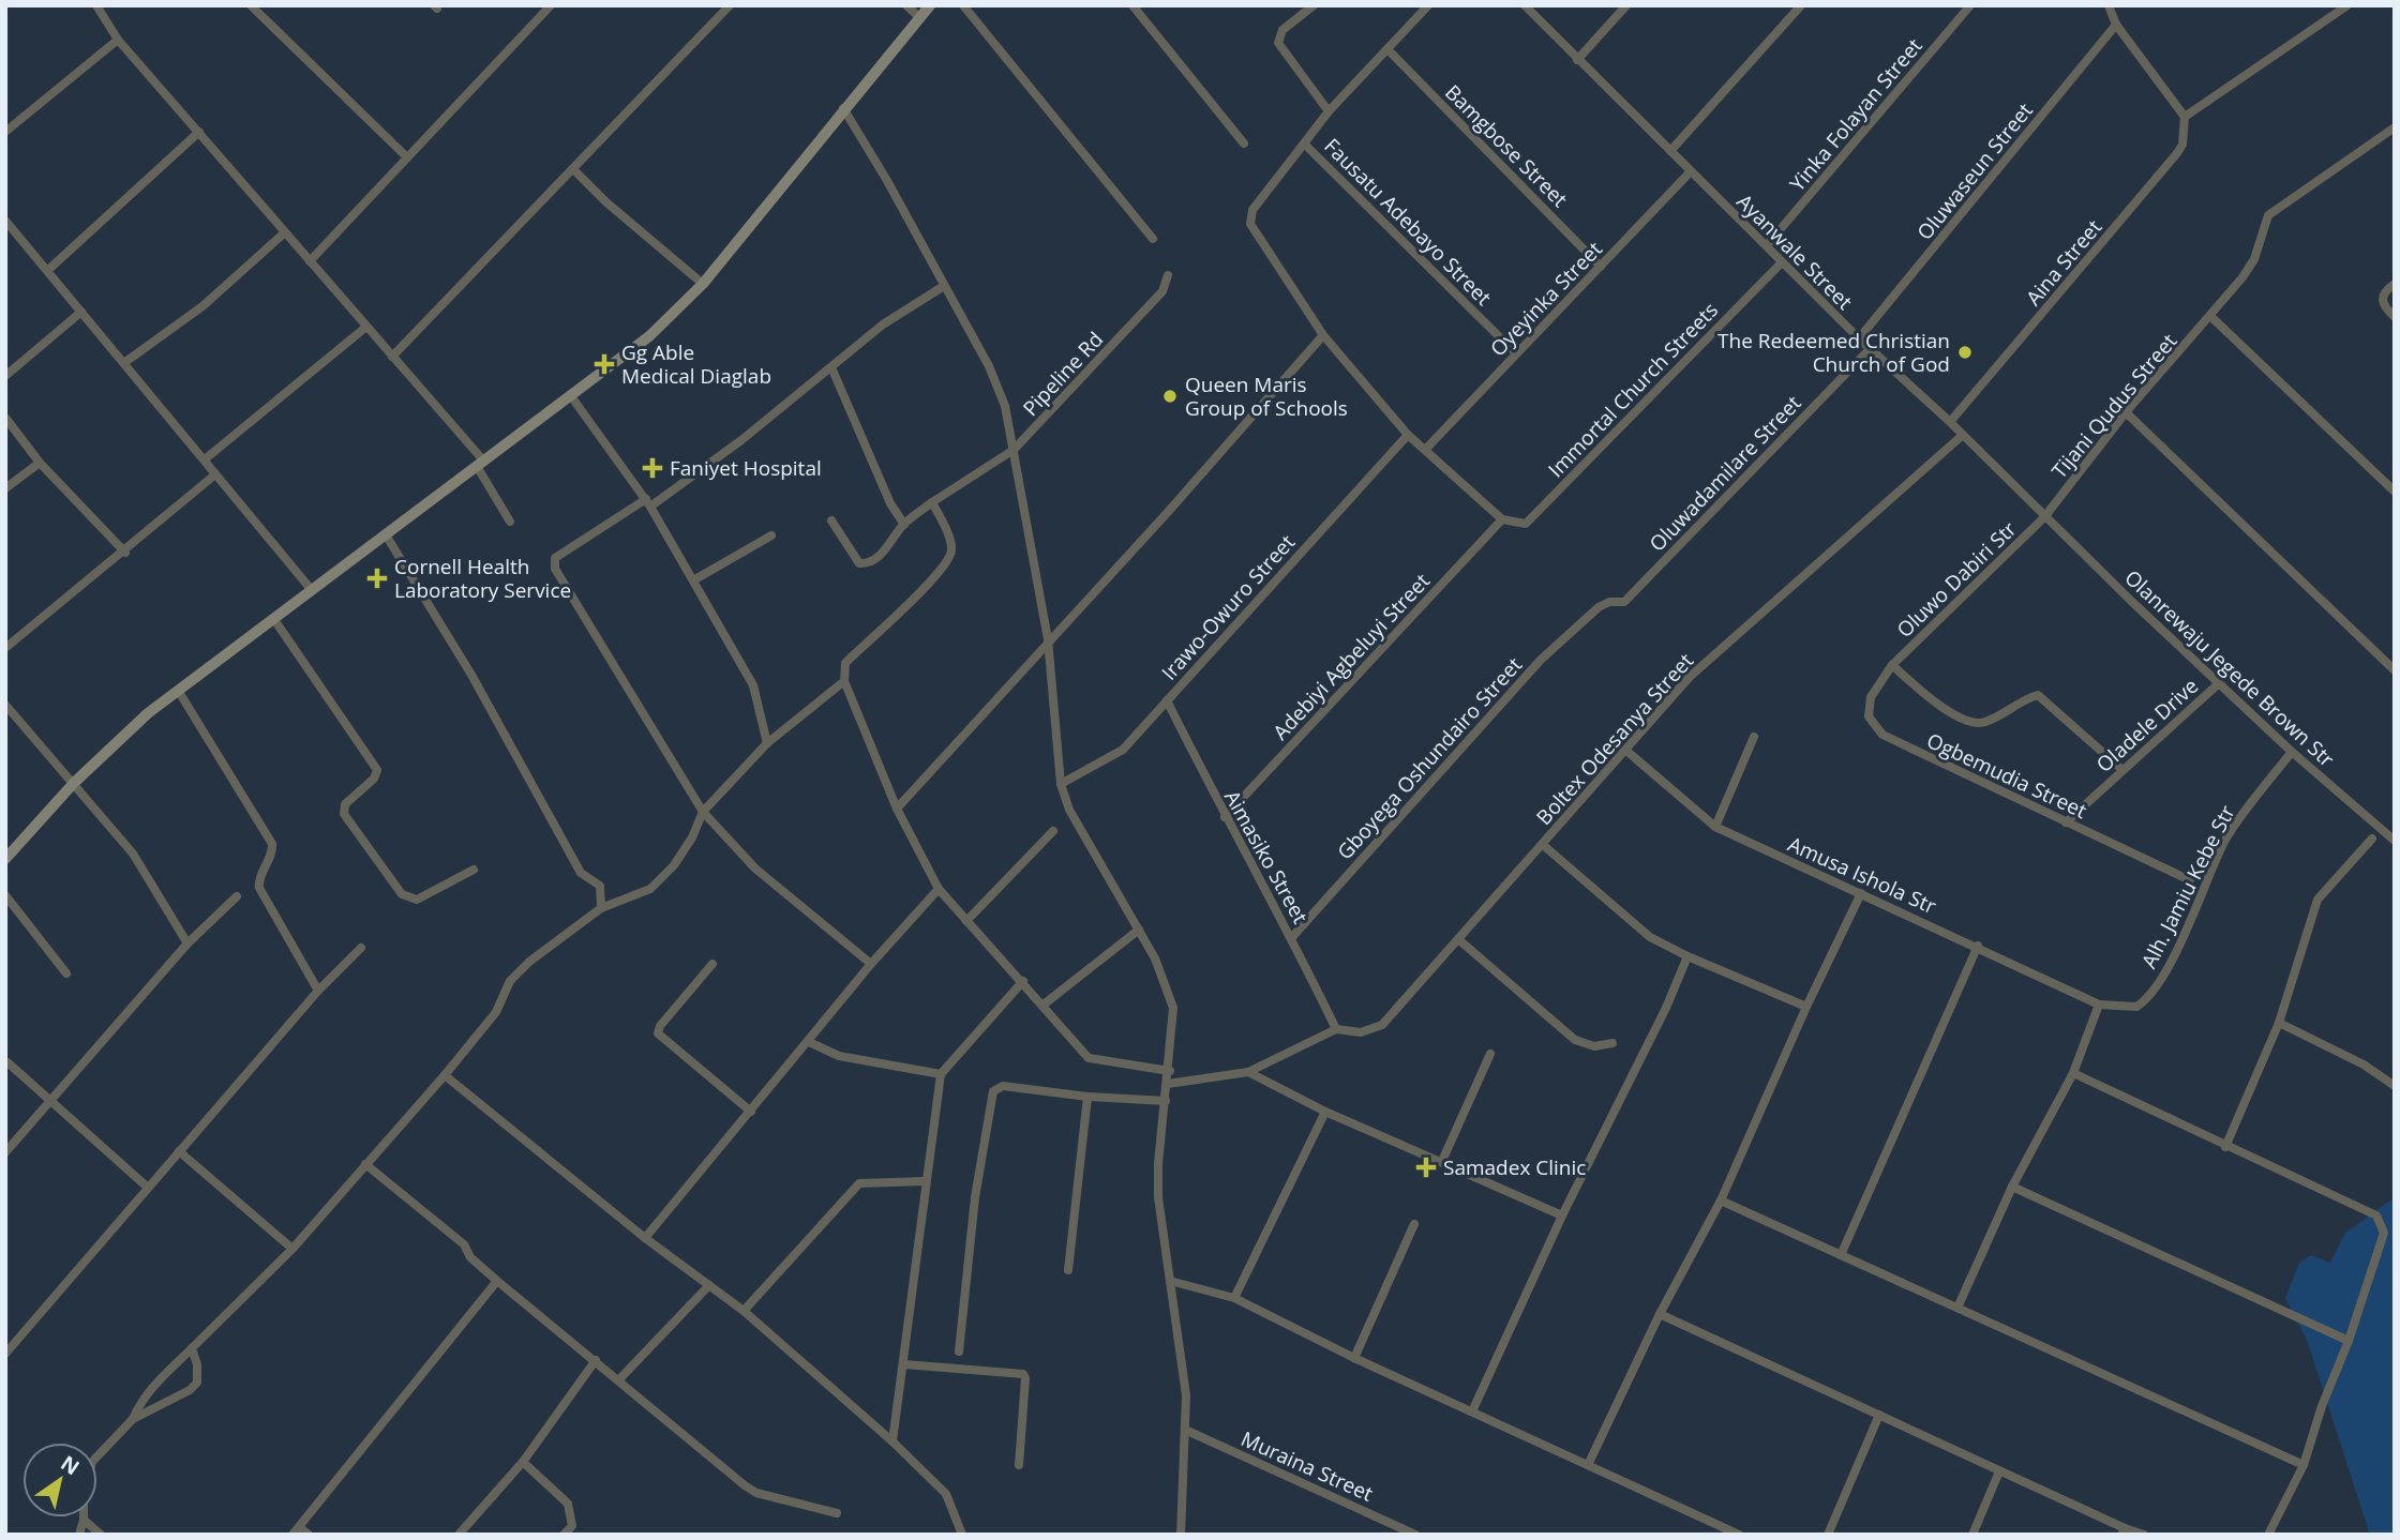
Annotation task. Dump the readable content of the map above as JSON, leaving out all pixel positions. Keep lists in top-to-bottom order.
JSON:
{
  "streets": {
    "street": [
      "Yinka Folayan Street",
      "Bamgbose Street",
      "Oluwaseun Street",
      "Fausatu Adebayo Street",
      "Ayanwale Street",
      "Aina Street",
      "Oyeyinka Street",
      "Pipeline Rd",
      "Immortal Church Streets",
      "Tijani Qudus Street",
      "Oluwadamilare Street",
      "Oluwo Dabiri Str",
      "Irawo-Owuro Street",
      "Adebiyi Agbeluyi Street",
      "Olanrewaju Jegede Brown Str",
      "Oladele Drive",
      "Boltex Odesanya Street",
      "Gboyega Oshundairo Street",
      "Ogbemudia Street",
      "Aimasiko Street",
      "Amusa Ishola Str",
      "Alh. Jamiu Kebe Str",
      "Muraina Street"
    ]
  },
  "crossings": [
    ["Yinka Folayan Street", "Ayanwale Street"],
    ["Bamgbose Street", "Fausatu Adebayo Street"],
    ["Bamgbose Street", "Oyeyinka Street"],
    ["Oluwaseun Street", "Ayanwale Street"],
    ["Fausatu Adebayo Street", "Oyeyinka Street"],
    ["Ayanwale Street", "Aina Street"],
    ["Ayanwale Street", "Oyeyinka Street"],
    ["Ayanwale Street", "Immortal Church Streets"],
    ["Ayanwale Street", "Tijani Qudus Street"],
    ["Ayanwale Street", "Oluwadamilare Street"],
    ["Ayanwale Street", "Oluwo Dabiri Str"],
    ["Ayanwale Street", "Olanrewaju Jegede Brown Str"],
    ["Ayanwale Street", "Boltex Odesanya Street"],
    ["Immortal Church Streets", "Adebiyi Agbeluyi Street"],
    ["Tijani Qudus Street", "Oluwo Dabiri Str"],
    ["Tijani Qudus Street", "Olanrewaju Jegede Brown Str"],
    ["Oluwadamilare Street", "Gboyega Oshundairo Street"],
    ["Oluwo Dabiri Str", "Olanrewaju Jegede Brown Str"],
    ["Oluwo Dabiri Str", "Ogbemudia Street"],
    ["Irawo-Owuro Street", "Aimasiko Street"],
    ["Adebiyi Agbeluyi Street", "Aimasiko Street"],
    ["Olanrewaju Jegede Brown Str", "Oladele Drive"],
    ["Olanrewaju Jegede Brown Str", "Alh. Jamiu Kebe Str"],
    ["Oladele Drive", "Ogbemudia Street"],
    ["Boltex Odesanya Street", "Aimasiko Street"],
    ["Boltex Odesanya Street", "Amusa Ishola Str"],
    ["Gboyega Oshundairo Street", "Aimasiko Street"],
    ["Amusa Ishola Str", "Alh. Jamiu Kebe Str"]
  ],
  "places": {
    "other": ["The Redeemed Christian Church of God", "Queen Maris Group of Schools"],
    "health": [
      "Gg Able Medical Diaglab",
      "Faniyet Hospital",
      "Cornell Health Laboratory Service",
      "Samadex Clinic"
    ]
  },
  "north": "top right"
}
